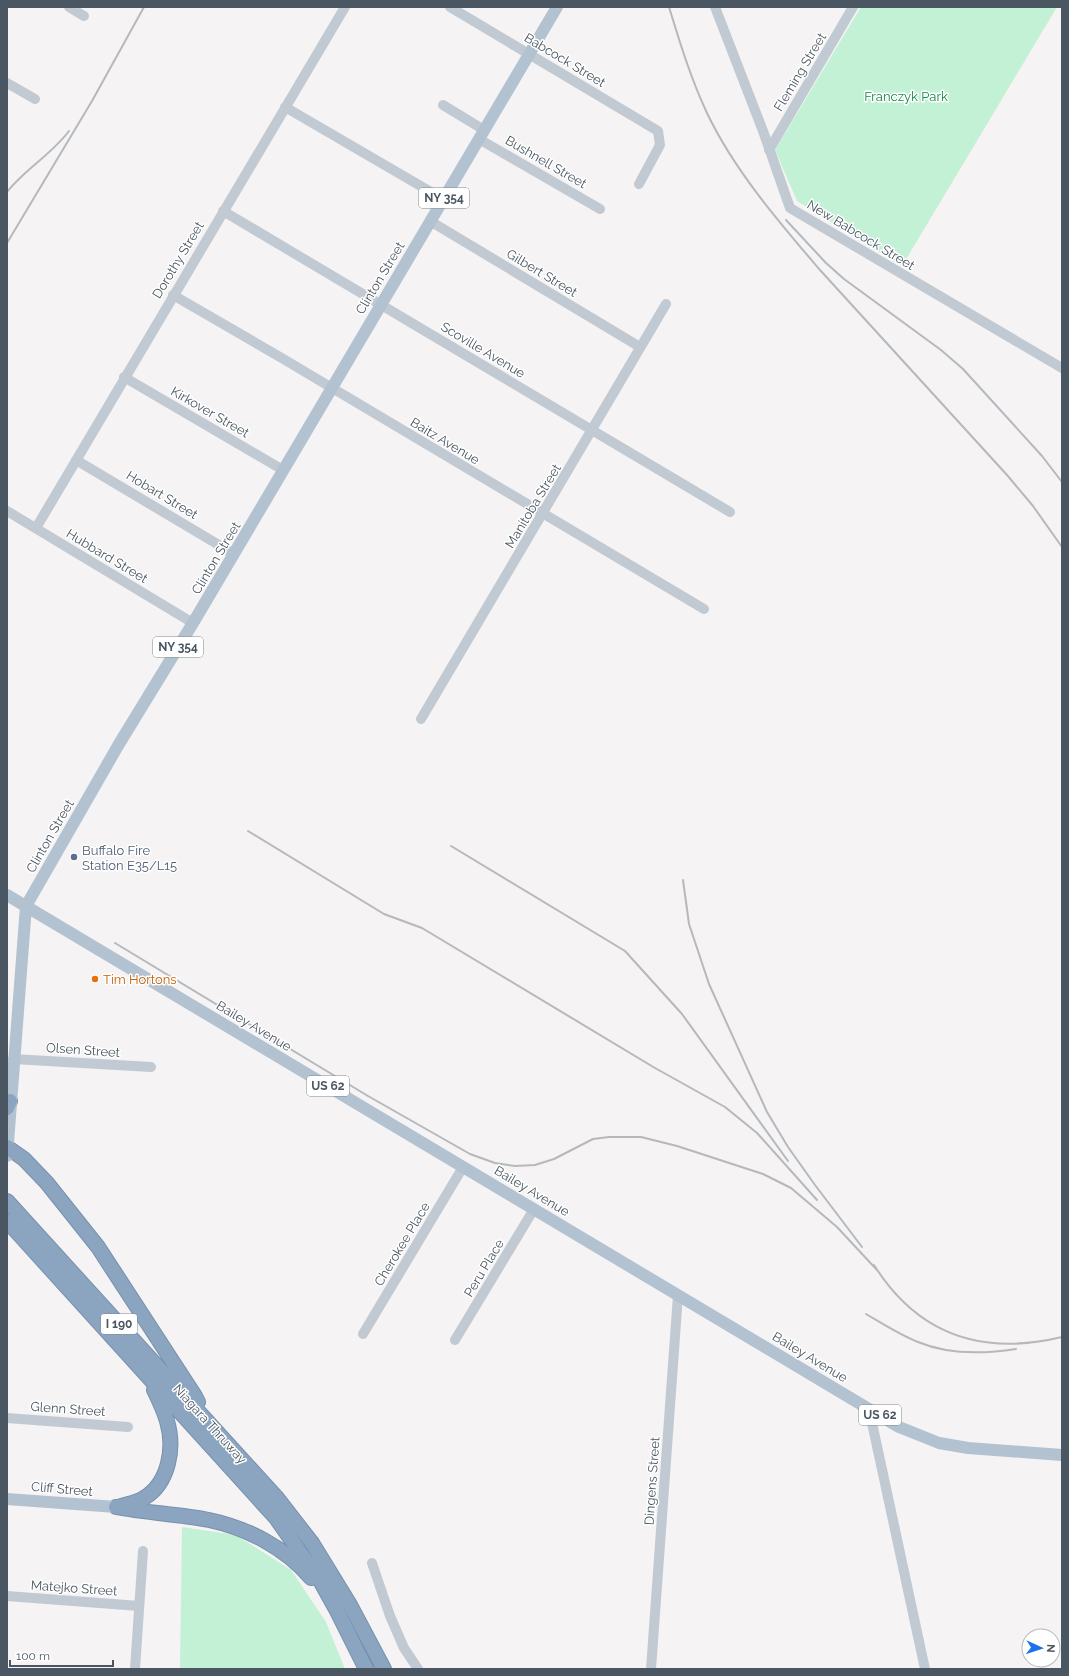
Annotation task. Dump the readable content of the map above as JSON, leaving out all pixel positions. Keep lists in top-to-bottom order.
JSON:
{
  "streets": {
    "highway": ["I 190", "Niagara Thruway"],
    "main road": [
      "NY 354",
      "Clinton Street",
      "Bailey Avenue",
      "US 62",
      "Cliff Street"
    ],
    "street": [
      "Babcock Street",
      "Fleming Street",
      "Bushnell Street",
      "New Babcock Street",
      "Dorothy Street",
      "Gilbert Street",
      "Scoville Avenue",
      "Kirkover Street",
      "Baitz Avenue",
      "Hobart Street",
      "Manitoba Street",
      "Hubbard Street",
      "Olsen Street",
      "Cherokee Place",
      "Peru Place",
      "Glenn Street",
      "Dingens Street",
      "Matejko Street"
    ]
  },
  "crossings": [
    ["Babcock Street", "Clinton Street"],
    ["Fleming Street", "New Babcock Street"],
    ["Bushnell Street", "Clinton Street"],
    ["Dorothy Street", "Scoville Avenue"],
    ["Dorothy Street", "Kirkover Street"],
    ["Dorothy Street", "Baitz Avenue"],
    ["Dorothy Street", "Hobart Street"],
    ["Dorothy Street", "Hubbard Street"],
    ["Gilbert Street", "Clinton Street"],
    ["Gilbert Street", "Manitoba Street"],
    ["Clinton Street", "Scoville Avenue"],
    ["Clinton Street", "Kirkover Street"],
    ["Clinton Street", "Baitz Avenue"],
    ["Clinton Street", "Hobart Street"],
    ["Clinton Street", "Hubbard Street"],
    ["Clinton Street", "Bailey Avenue"],
    ["Clinton Street", "Olsen Street"],
    ["Scoville Avenue", "Manitoba Street"],
    ["Baitz Avenue", "Manitoba Street"],
    ["Bailey Avenue", "Cherokee Place"],
    ["Bailey Avenue", "Peru Place"],
    ["Bailey Avenue", "Dingens Street"]
  ],
  "parks": ["Franczyk Park"],
  "places": ["Buffalo Fire Station E35/L15", "Tim Hortons"],
  "scale_bar": "100 m",
  "north": "right"
}
